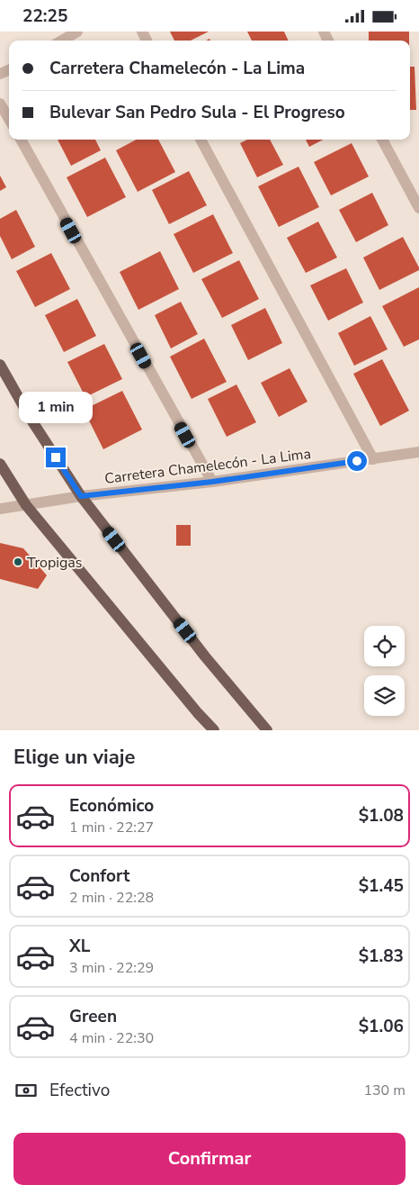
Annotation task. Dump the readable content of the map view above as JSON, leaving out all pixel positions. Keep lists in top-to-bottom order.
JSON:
{
  "streets": {
    "street": ["Carretera Chamelecón - La Lima"]
  },
  "places": ["Tropigas"],
  "page": {
    "status": "22:25",
    "banner": ["Carretera Chamelecón - La Lima", "Bulevar San Pedro Sula - El Progreso"],
    "bubble": "1 min",
    "heading": "Elige un viaje",
    "list": [
      {
        "name": "Económico",
        "note": "1 min · 22:27",
        "value": "$1.08"
      },
      {
        "name": "Confort",
        "note": "2 min · 22:28",
        "value": "$1.45"
      },
      {
        "name": "XL",
        "note": "3 min · 22:29",
        "value": "$1.83"
      },
      {
        "name": "Green",
        "note": "4 min · 22:30",
        "value": "$1.06"
      }
    ],
    "pay": ["Efectivo", "130 m"],
    "buttons": "Confirmar"
  }
}
